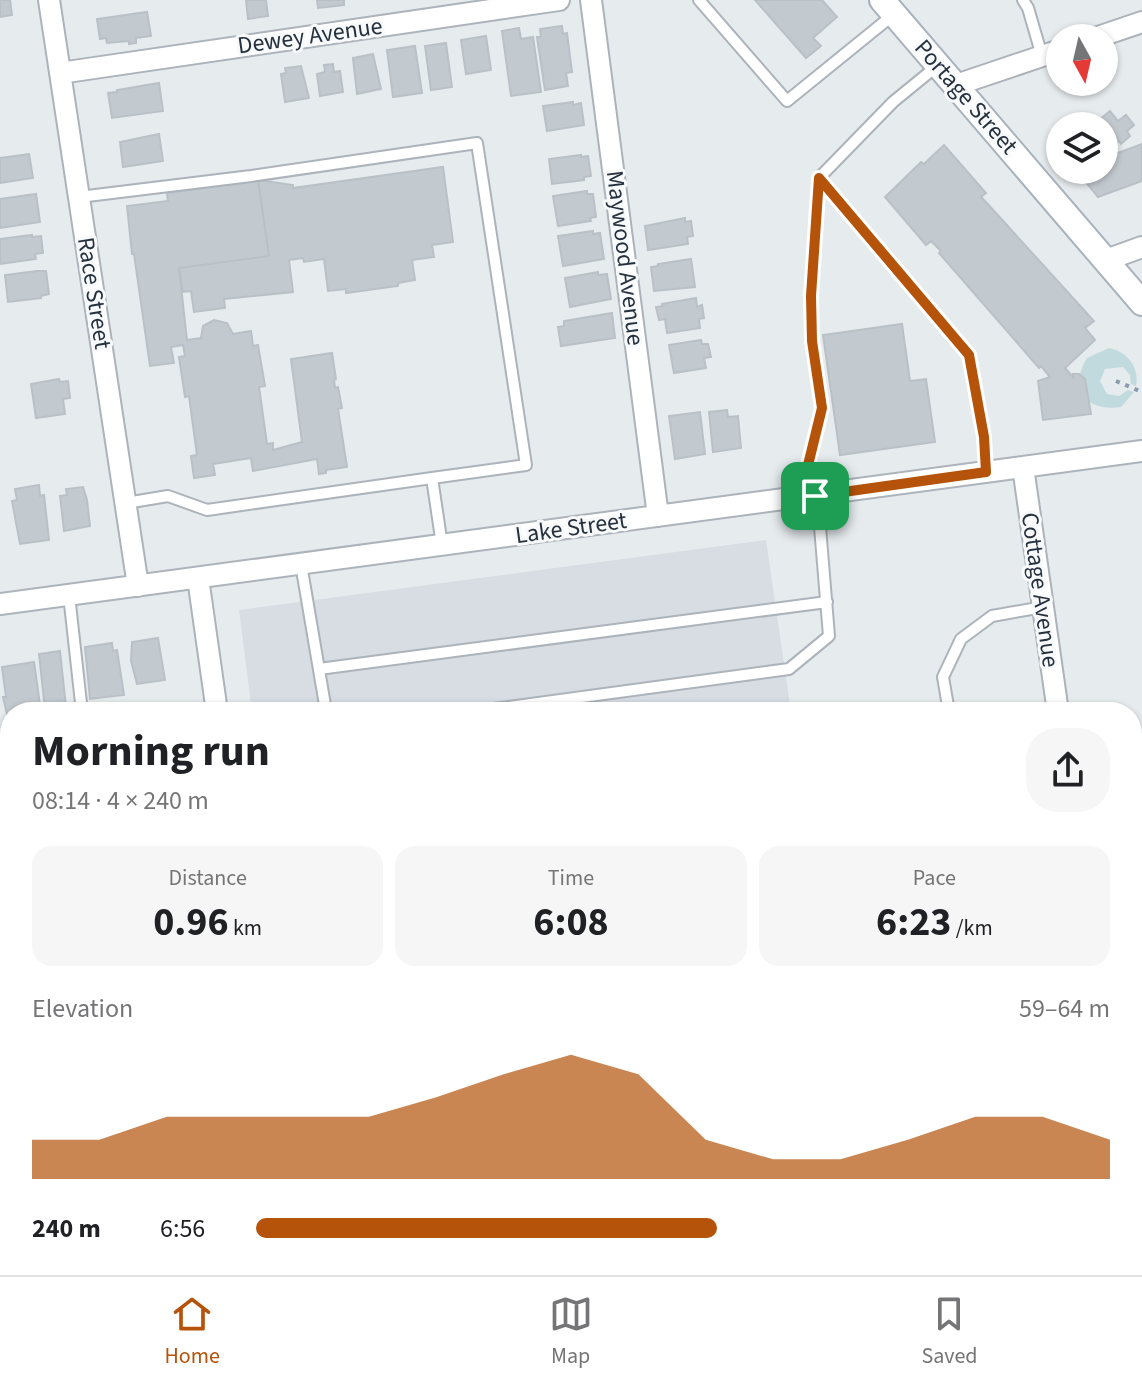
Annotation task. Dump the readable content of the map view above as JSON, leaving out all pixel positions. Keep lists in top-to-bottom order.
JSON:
{
  "streets": {
    "main road": ["Portage Street"],
    "street": [
      "Dewey Avenue",
      "Maywood Avenue",
      "Race Street",
      "Lake Street",
      "Cottage Avenue"
    ]
  },
  "crossings": [
    ["Dewey Avenue", "Race Street"],
    ["Maywood Avenue", "Lake Street"],
    ["Race Street", "Lake Street"],
    ["Lake Street", "Cottage Avenue"]
  ],
  "north": "bottom",
  "page": {
    "heading": ["Morning run", "08:14 · 4 × 240 m"],
    "stats": [
      ["Distance", "0.96 km"],
      ["Time", "6:08"],
      ["Pace", "6:23 /km"]
    ],
    "chart": ["Elevation", "59–64 m"],
    "list": [
      {
        "name": "240 m",
        "note": "6:56"
      }
    ],
    "tabs": ["Home", "Map", "Saved"]
  }
}
